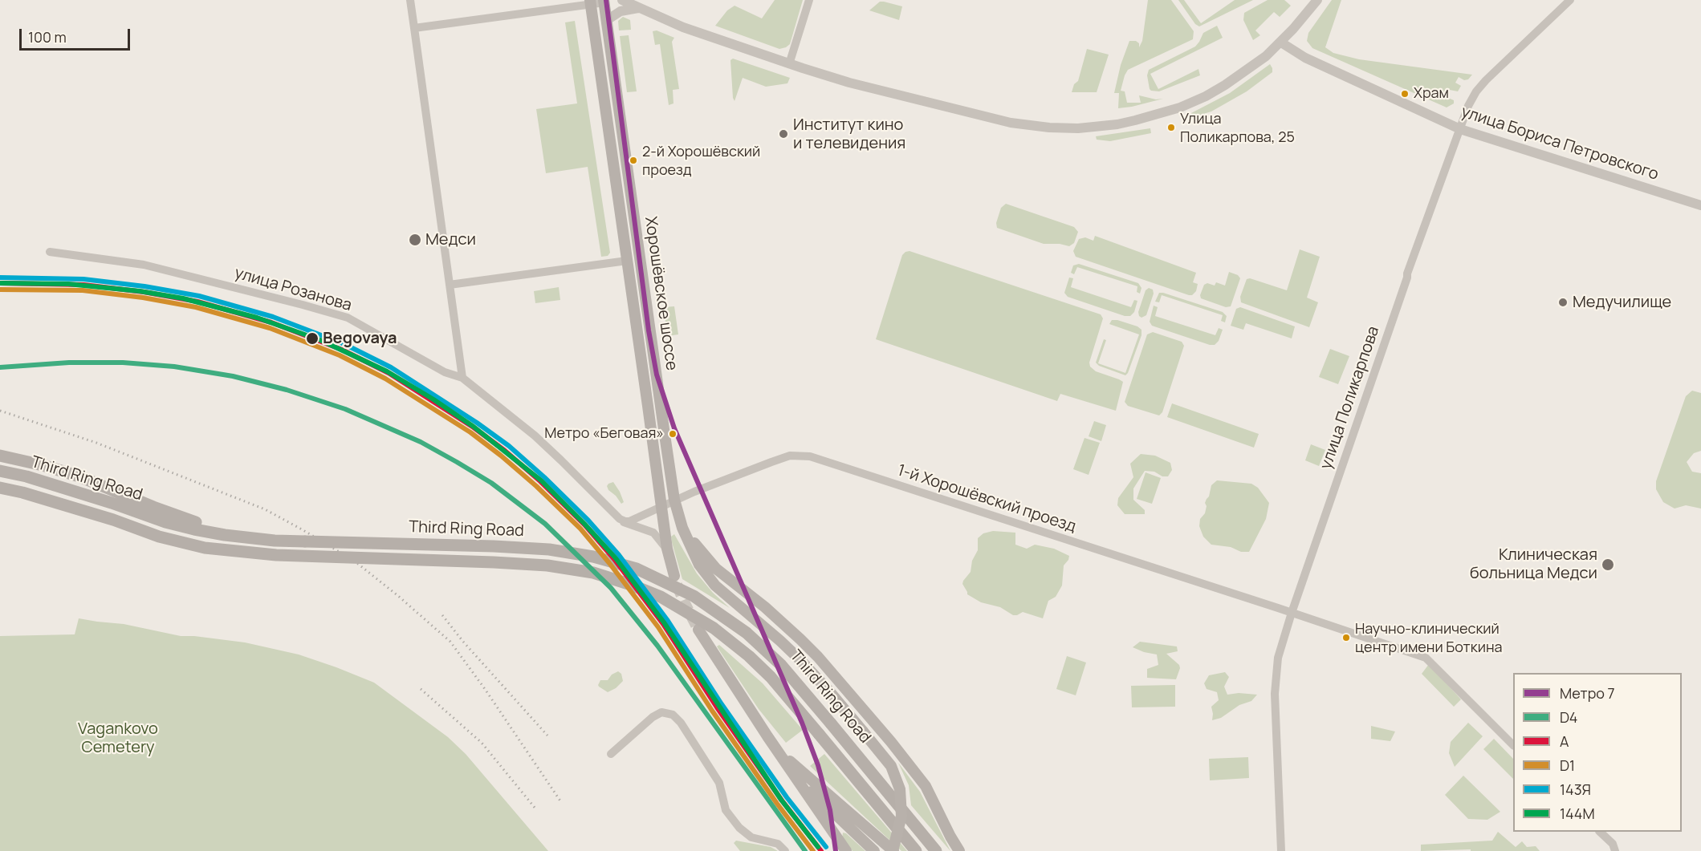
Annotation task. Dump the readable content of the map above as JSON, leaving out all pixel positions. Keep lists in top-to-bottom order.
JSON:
{
  "streets": {
    "main road": ["Хорошёвское шоссе", "Third Ring Road"],
    "street": [
      "улица Бориса Петровского",
      "улица Розанова",
      "улица Поликарпова",
      "1-й Хорошёвский проезд"
    ]
  },
  "crossings": [
    ["улица Бориса Петровского", "улица Поликарпова"],
    ["Хорошёвское шоссе", "1-й Хорошёвский проезд"],
    ["улица Поликарпова", "1-й Хорошёвский проезд"]
  ],
  "parks": ["Vagankovo Cemetery"],
  "places": [
    "Храм",
    "Улица Поликарпова, 25",
    "Институт кино и телевидения",
    "2-й Хорошёвский проезд",
    "Медси",
    "Медучилище",
    "Begovaya",
    "Метро «Беговая»",
    "Клиническая больница Медси",
    "Научно-клинический центр имени Боткина"
  ],
  "lines": [
    "metro line 7",
    "transit line 143Я",
    "transit line A",
    "transit line 144М",
    "transit line D1",
    "transit line D4"
  ],
  "legend": [
    "Метро 7",
    "D4",
    "A",
    "D1",
    "143Я",
    "144М"
  ],
  "scale_bar": "100 m"
}
